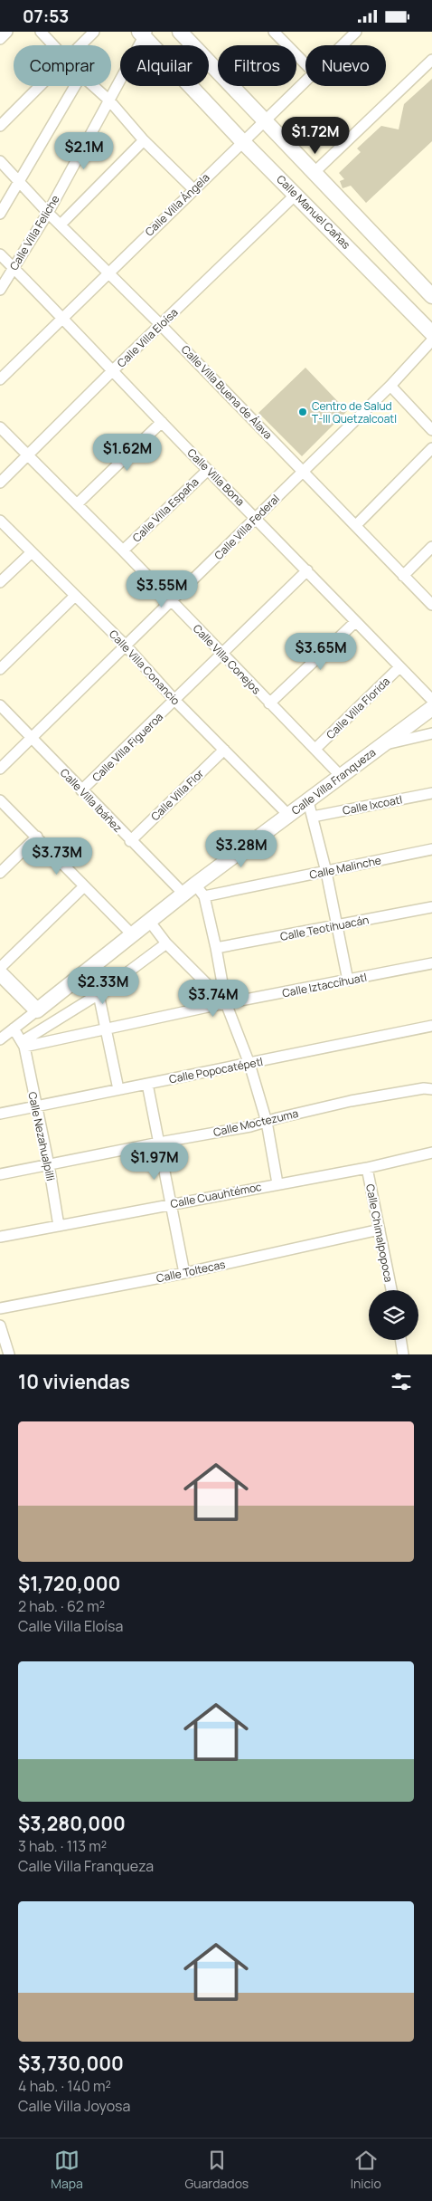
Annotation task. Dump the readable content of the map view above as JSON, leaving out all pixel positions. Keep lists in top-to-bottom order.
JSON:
{
  "streets": {
    "street": [
      "Calle Villa Ángela",
      "Calle Manuel Cañas",
      "Calle Villa Feliche",
      "Calle Villa Eloísa",
      "Calle Villa Buena de Álava",
      "Calle Villa Bona",
      "Calle Villa España",
      "Calle Villa Federal",
      "Calle Villa Conejos",
      "Calle Villa Conancio",
      "Calle Villa Florida",
      "Calle Villa Figueroa",
      "Calle Villa Franqueza",
      "Calle Villa Flor",
      "Calle Villa Ibáñez",
      "Calle Ixcoatl",
      "Calle Malinche",
      "Calle Teotihuacán",
      "Calle Iztaccíhuatl",
      "Calle Popocatépetl",
      "Calle Moctezuma",
      "Calle Nezahualpilli",
      "Calle Cuauhtémoc",
      "Calle Chimalpopoca",
      "Calle Toltecas"
    ]
  },
  "crossings": [
    ["Calle Villa Ángela", "Calle Manuel Cañas"],
    ["Calle Villa Ángela", "Calle Villa Buena de Álava"],
    ["Calle Villa Ángela", "Calle Villa Bona"],
    ["Calle Manuel Cañas", "Calle Villa Feliche"],
    ["Calle Manuel Cañas", "Calle Villa Eloísa"],
    ["Calle Villa Feliche", "Calle Villa Buena de Álava"],
    ["Calle Villa Feliche", "Calle Villa Bona"],
    ["Calle Villa Eloísa", "Calle Villa Buena de Álava"],
    ["Calle Villa Eloísa", "Calle Villa Bona"],
    ["Calle Villa Eloísa", "Calle Villa Conejos"],
    ["Calle Villa Buena de Álava", "Calle Villa Federal"],
    ["Calle Villa Bona", "Calle Villa España"],
    ["Calle Villa Bona", "Calle Villa Federal"],
    ["Calle Villa Bona", "Calle Villa Florida"],
    ["Calle Villa Bona", "Calle Villa Figueroa"],
    ["Calle Villa España", "Calle Villa Conejos"],
    ["Calle Villa Federal", "Calle Villa Conejos"],
    ["Calle Villa Federal", "Calle Villa Conancio"],
    ["Calle Villa Federal", "Calle Villa Ibáñez"],
    ["Calle Villa Conejos", "Calle Villa Florida"],
    ["Calle Villa Conejos", "Calle Villa Figueroa"],
    ["Calle Villa Conejos", "Calle Villa Franqueza"],
    ["Calle Villa Conancio", "Calle Villa Figueroa"],
    ["Calle Villa Conancio", "Calle Villa Franqueza"],
    ["Calle Villa Conancio", "Calle Villa Flor"],
    ["Calle Villa Figueroa", "Calle Villa Ibáñez"],
    ["Calle Villa Franqueza", "Calle Villa Ibáñez"],
    ["Calle Villa Franqueza", "Calle Malinche"],
    ["Calle Villa Flor", "Calle Villa Ibáñez"],
    ["Calle Iztaccíhuatl", "Calle Nezahualpilli"],
    ["Calle Popocatépetl", "Calle Nezahualpilli"],
    ["Calle Moctezuma", "Calle Nezahualpilli"],
    ["Calle Nezahualpilli", "Calle Cuauhtémoc"],
    ["Calle Cuauhtémoc", "Calle Chimalpopoca"],
    ["Calle Chimalpopoca", "Calle Toltecas"]
  ],
  "places": ["Centro de Salud T-III Quetzalcoatl"],
  "page": {
    "status": "07:53",
    "chip": [
      "Comprar",
      "Alquilar",
      "Filtros",
      "Nuevo"
    ],
    "price": [
      "$1.72M",
      "$2.1M",
      "$1.62M",
      "$3.55M",
      "$3.65M",
      "$3.28M",
      "$3.73M",
      "$2.33M",
      "$3.74M",
      "$1.97M"
    ],
    "heading": "10 viviendas",
    "list": [
      {
        "name": "$1,720,000",
        "note": "2 hab. · 62 m² · Calle Villa Eloísa"
      },
      {
        "name": "$3,280,000",
        "note": "3 hab. · 113 m² · Calle Villa Franqueza"
      },
      {
        "name": "$3,730,000",
        "note": "4 hab. · 140 m² · Calle Villa Joyosa"
      }
    ],
    "tabs": ["Mapa", "Guardados", "Inicio"]
  }
}
